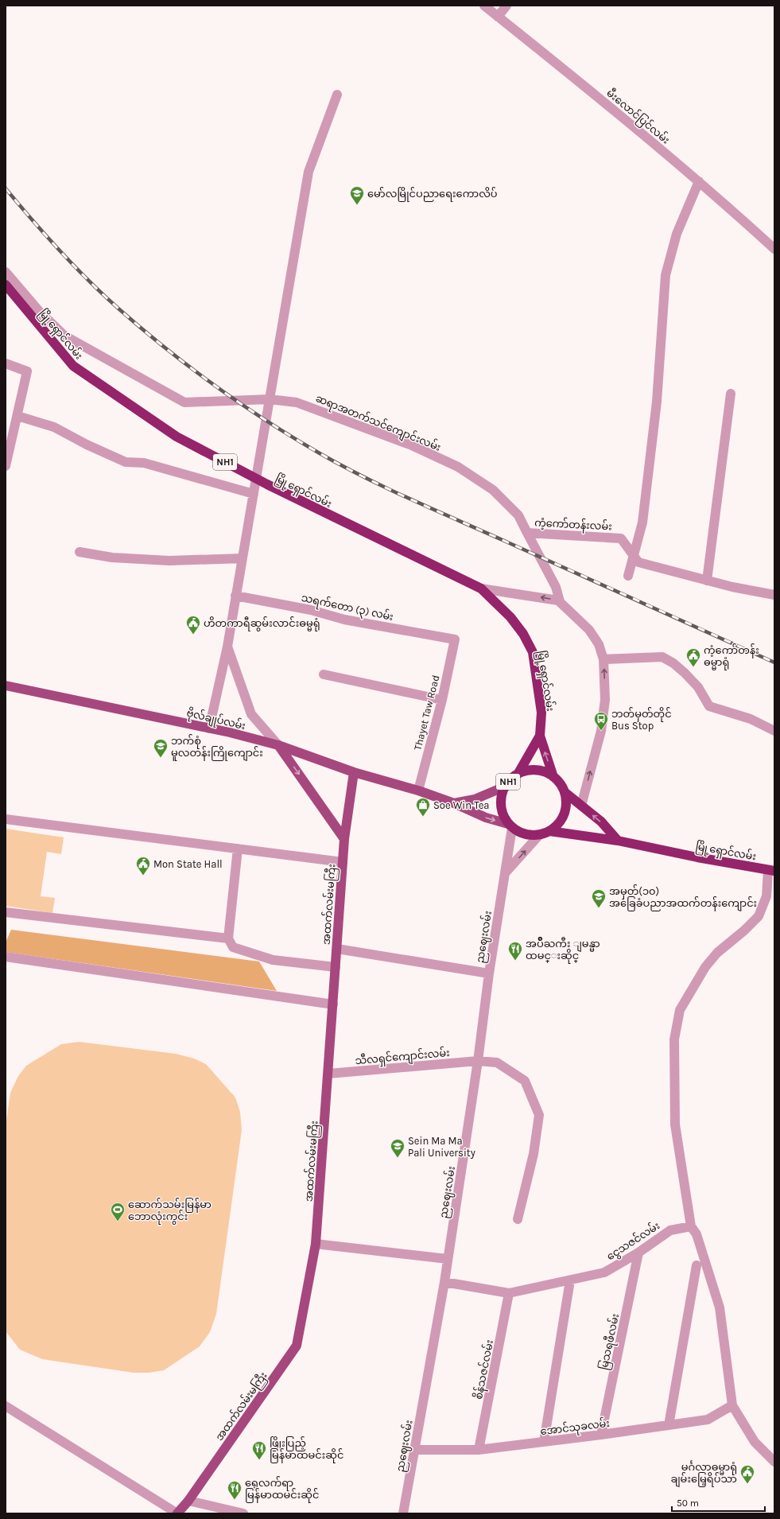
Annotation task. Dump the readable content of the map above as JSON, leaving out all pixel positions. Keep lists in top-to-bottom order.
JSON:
{
  "streets": {
    "highway": ["မြို့ရှောင်လမ်း", "NH1"],
    "main road": ["ဗိုလ်ချုပ်လမ်း", "အထက်လမ်းမကြီး"],
    "street": [
      "မီးလောင်ပြင်လမ်း",
      "ဆရာအတက်သင်ကျောင်းလမ်း",
      "ကံ့ကော်တန်းလမ်း",
      "သရက်တော (၃) လမ်း",
      "Thayet Taw Road",
      "ညဈေးလမ်း",
      "သီလရှင်ကျောင်းလမ်း",
      "ငွေသဇင်လမ်း",
      "မြသရဖီလမ်း",
      "စိန်သဇင်လမ်း",
      "အောင်သုခလမ်း"
    ]
  },
  "crossings": [
    ["မြို့ရှောင်လမ်း", "NH1"],
    ["မြို့ရှောင်လမ်း", "ဗိုလ်ချုပ်လမ်း"],
    ["မြို့ရှောင်လမ်း", "ညဈေးလမ်း"],
    ["ဆရာအတက်သင်ကျောင်းလမ်း", "ကံ့ကော်တန်းလမ်း"],
    ["NH1", "ဗိုလ်ချုပ်လမ်း"],
    ["NH1", "ညဈေးလမ်း"],
    ["သရက်တော (၃) လမ်း", "Thayet Taw Road"],
    ["Thayet Taw Road", "ဗိုလ်ချုပ်လမ်း"],
    ["ဗိုလ်ချုပ်လမ်း", "အထက်လမ်းမကြီး"],
    ["ဗိုလ်ချုပ်လမ်း", "ညဈေးလမ်း"],
    ["အထက်လမ်းမကြီး", "သီလရှင်ကျောင်းလမ်း"],
    ["ညဈေးလမ်း", "သီလရှင်ကျောင်းလမ်း"],
    ["ညဈေးလမ်း", "ငွေသဇင်လမ်း"],
    ["ညဈေးလမ်း", "အောင်သုခလမ်း"],
    ["ငွေသဇင်လမ်း", "မြသရဖီလမ်း"],
    ["ငွေသဇင်လမ်း", "စိန်သဇင်လမ်း"],
    ["မြသရဖီလမ်း", "အောင်သုခလမ်း"],
    ["စိန်သဇင်လမ်း", "အောင်သုခလမ်း"]
  ],
  "places": {
    "school or university": [
      "မော်လမြိုင်ပညာရေးကောလိပ်",
      "ဘက်စုံ မူလတန်းကြိုကျောင်း",
      "အမှတ်(၁၀) အခြေခံပညာအထက်တန်းကျောင်း",
      "Sein Ma Ma Pali University"
    ],
    "public building": [
      "ဟိတကာရီဆွမ်းလာင်းဓမ္မရုံ",
      "ကံ့ကော်တန်း ဓမ္မာရုံ",
      "Mon State Hall",
      "မင်္ဂလာဓမ္မာရုံ ချမ်းမြေ့ရိပ်သာ"
    ],
    "bus stop": ["ဘတ်မှတ်တိုင် Bus Stop"],
    "shop": ["Soe Win Tea"],
    "restaurant": ["အပ်ိဳႀကီး ျမန္မာ ထမင္းဆိုင္", "ဖြိုးပြည့် မြန်မာထမင်းဆိုင်", "ရွှေလက်ရာ မြန်မာထမင်းဆိုင်"],
    "sports": ["ဆောက်သမ်းမြန်မာ ဘောလုံးကွင်း"]
  },
  "scale_bar": "50 m"
}
